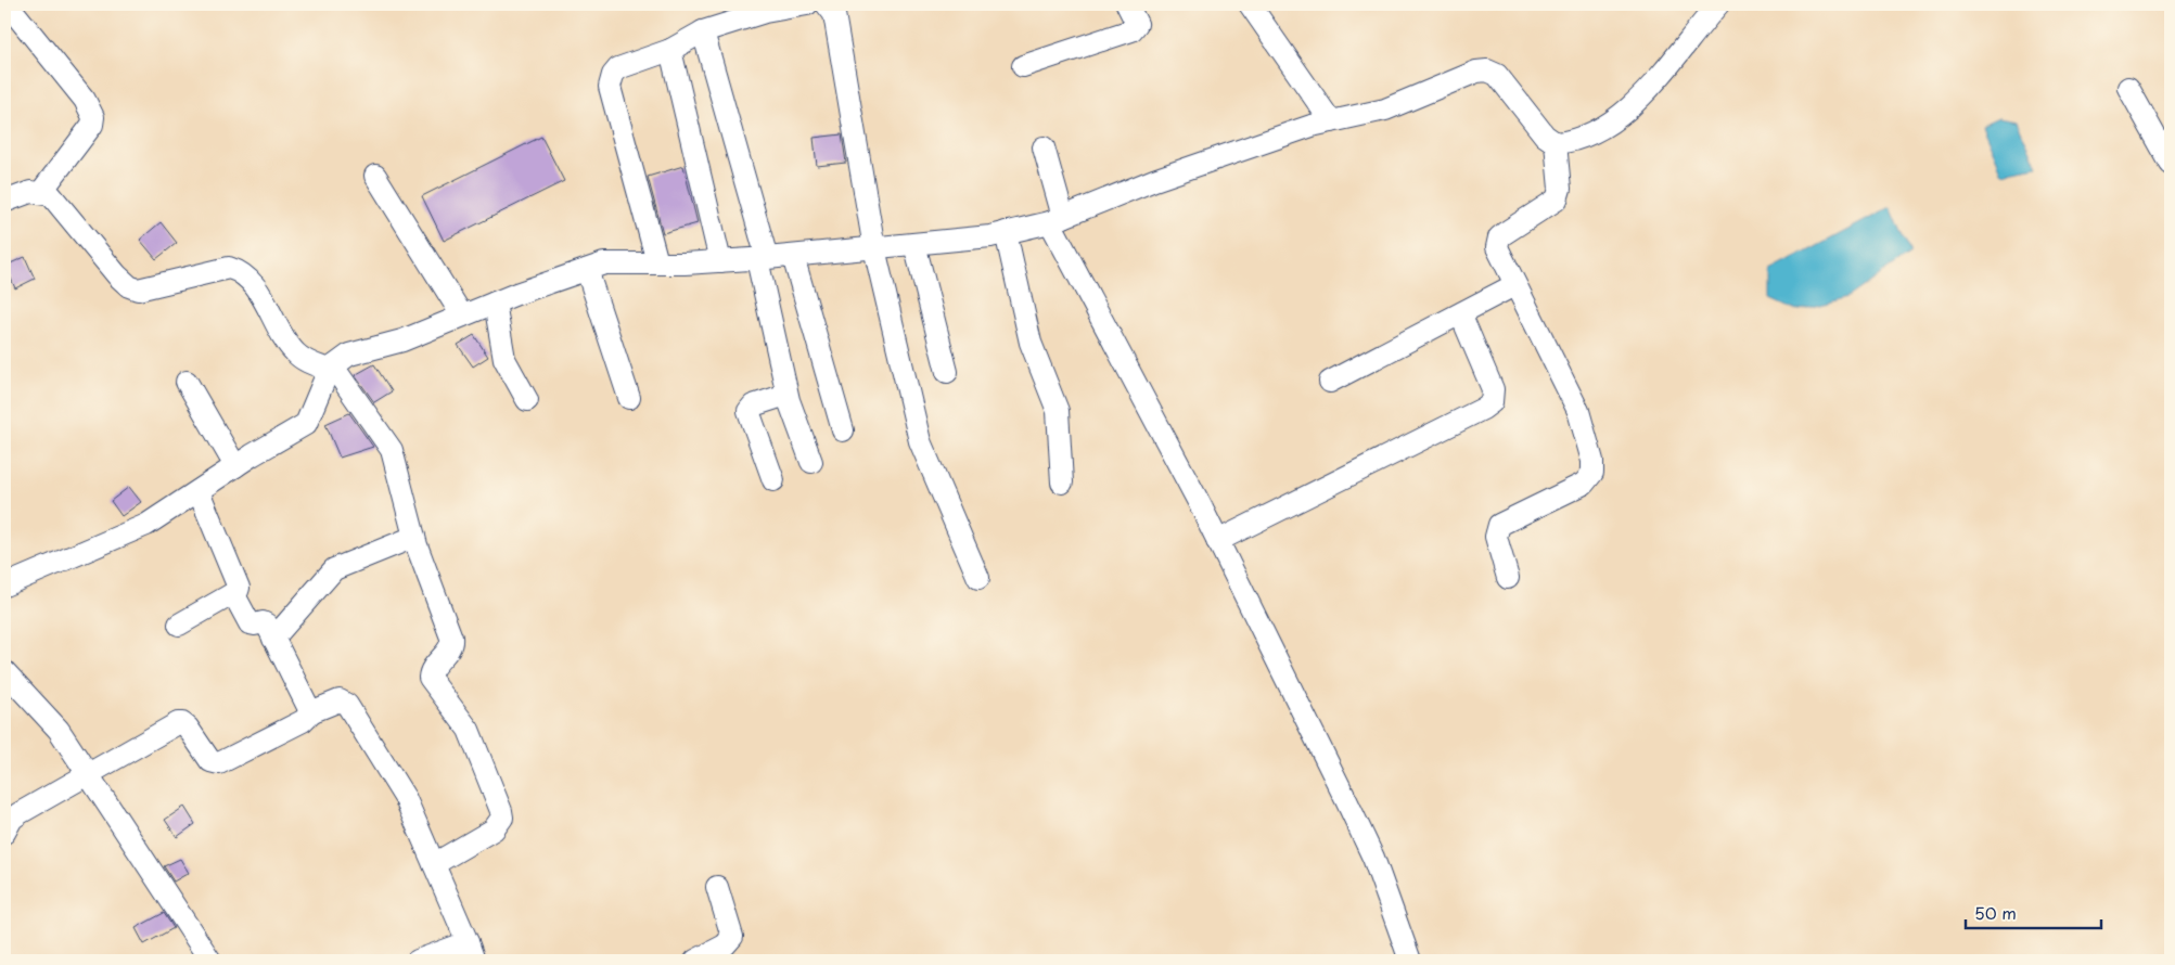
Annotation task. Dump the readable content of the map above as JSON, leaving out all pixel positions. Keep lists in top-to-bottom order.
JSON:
{
  "scale_bar": "50 m"
}
